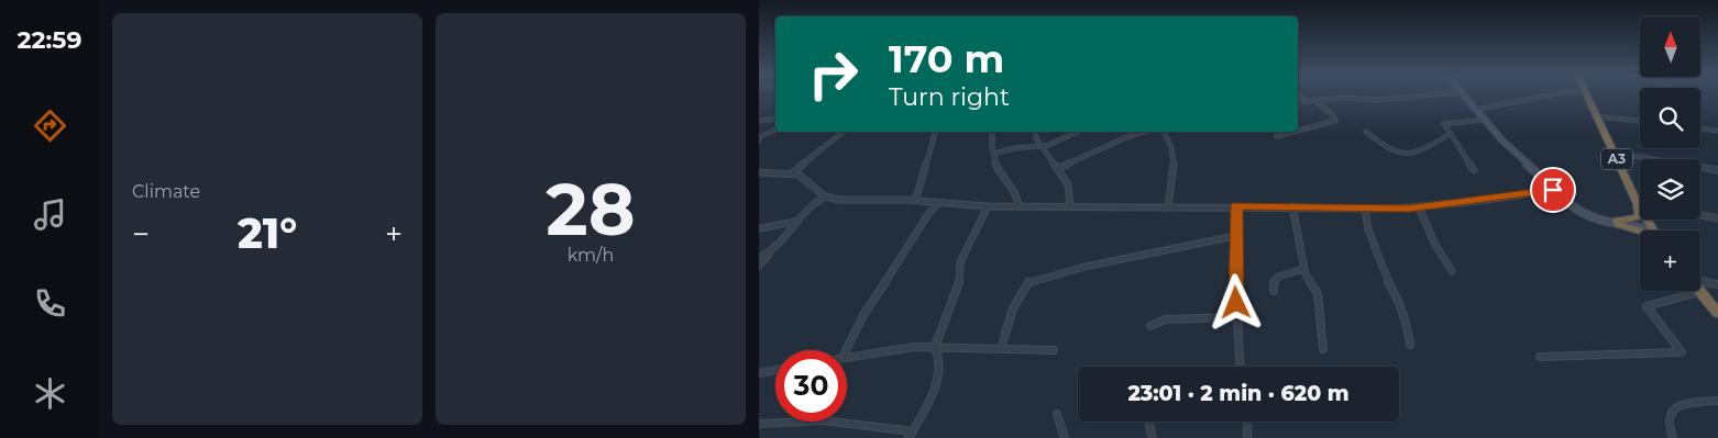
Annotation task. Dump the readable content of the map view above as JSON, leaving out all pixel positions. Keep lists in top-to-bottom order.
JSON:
{
  "streets": {
    "highway": ["A3"]
  },
  "north": "top",
  "page": {
    "tabs": "22:59",
    "tile": [
      "Climate",
      ["28", "km/h"]
    ],
    "map_buttons": "+",
    "turn": ["170 m", "Turn right"],
    "heat": ["−", "21°", "+"],
    "limit": "30",
    "trip": "23:01 · 2 min · 620 m"
  }
}
